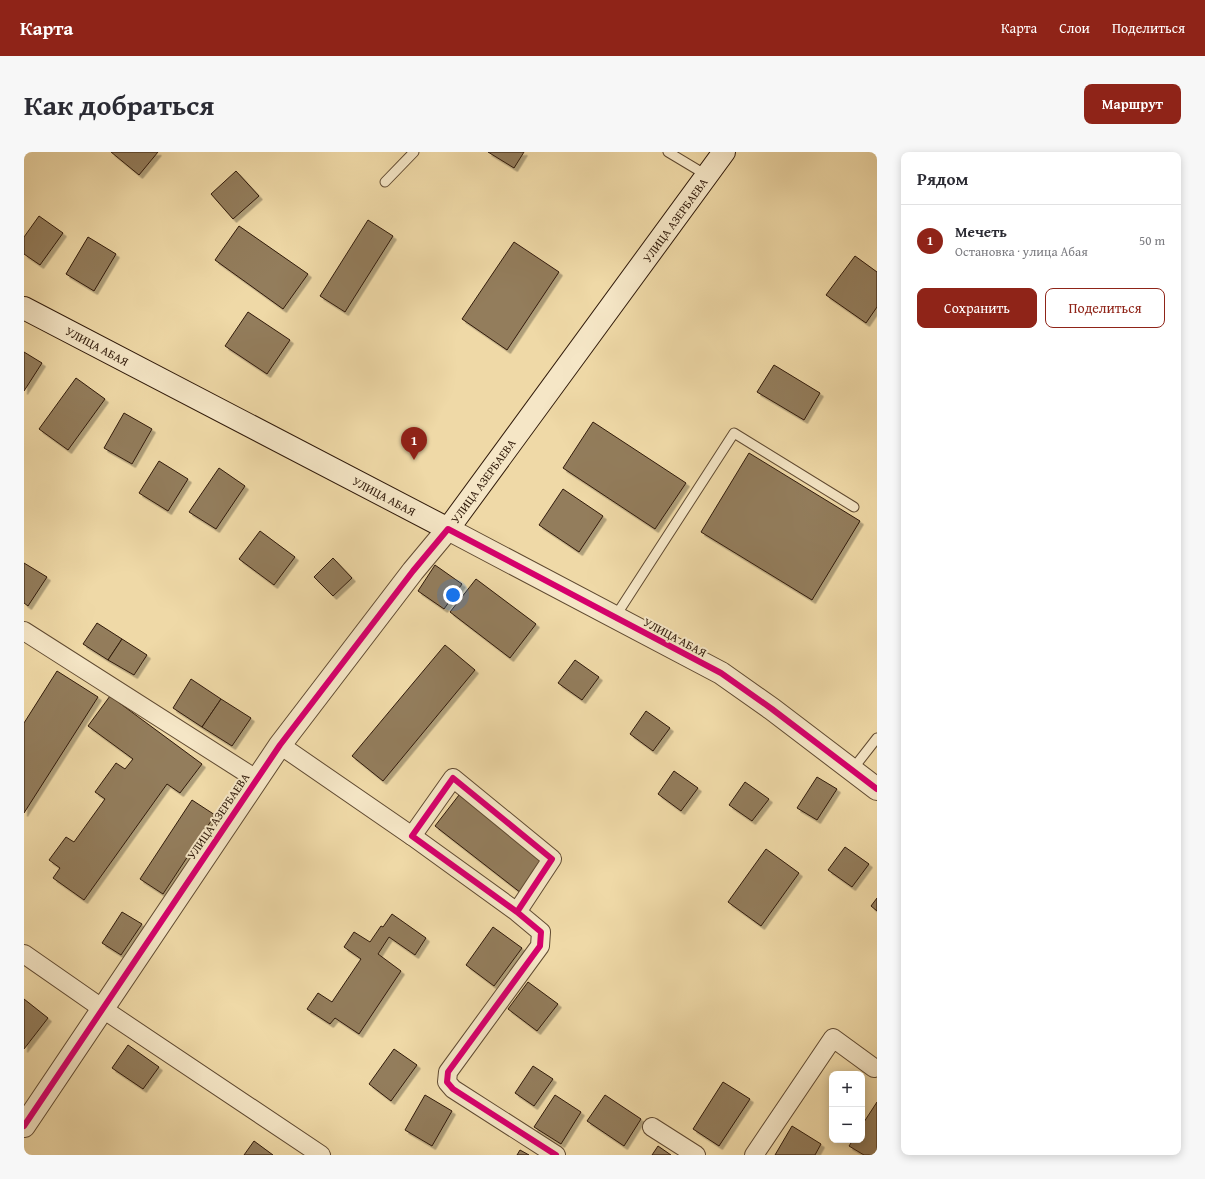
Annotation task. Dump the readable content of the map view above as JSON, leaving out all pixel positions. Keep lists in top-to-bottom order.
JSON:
{
  "streets": {
    "street": ["УЛИЦА АЗЕРБАЕВА", "УЛИЦА АБАЯ"]
  },
  "crossings": [
    ["УЛИЦА АЗЕРБАЕВА", "УЛИЦА АБАЯ"]
  ],
  "page": {
    "header": "Карта",
    "nav": ["Карта", "Слои", "Поделиться"],
    "title": "Как добраться",
    "buttons": [
      "Маршрут",
      ["Сохранить", "Поделиться"]
    ],
    "heading": "Рядом",
    "list": [
      {
        "mark": "1",
        "name": "Мечеть",
        "note": "Остановка · улица Абая",
        "value": "50 m"
      }
    ],
    "pins": "1",
    "map_buttons": ["+", "−"]
  }
}
